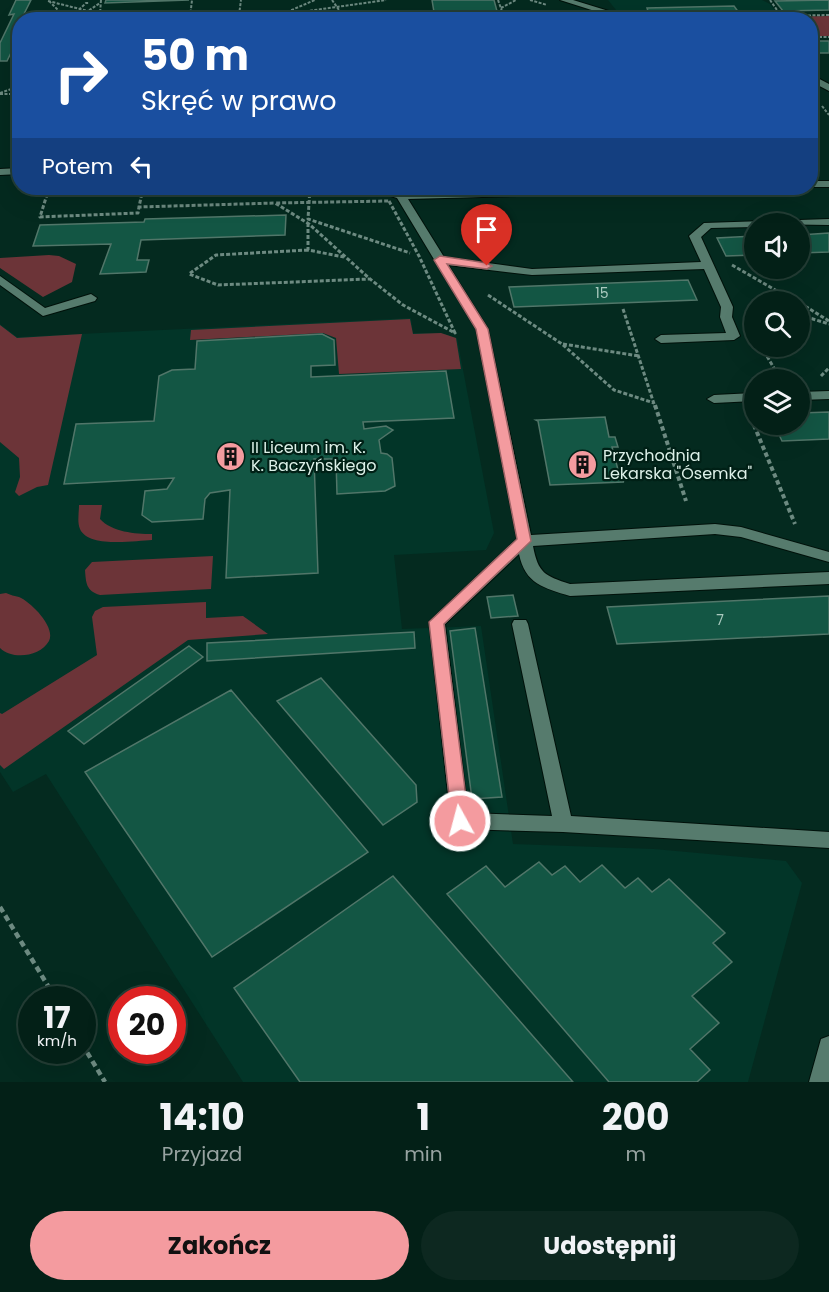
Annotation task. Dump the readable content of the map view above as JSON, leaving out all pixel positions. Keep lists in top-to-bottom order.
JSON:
{
  "places": {
    "building": ["II Liceum im. K. K. Baczyńskiego", "Przychodnia Lekarska \"Ósemka\""]
  },
  "house_numbers": ["15", "7"],
  "page": {
    "turn": ["50 m", "Skręć w prawo"],
    "then": "Potem",
    "speed": "17 km/h",
    "limit": "20",
    "eta": [
      "14:10",
      "Przyjazd",
      "1",
      "min",
      "200",
      "m"
    ],
    "buttons": ["Zakończ", "Udostępnij"]
  }
}
